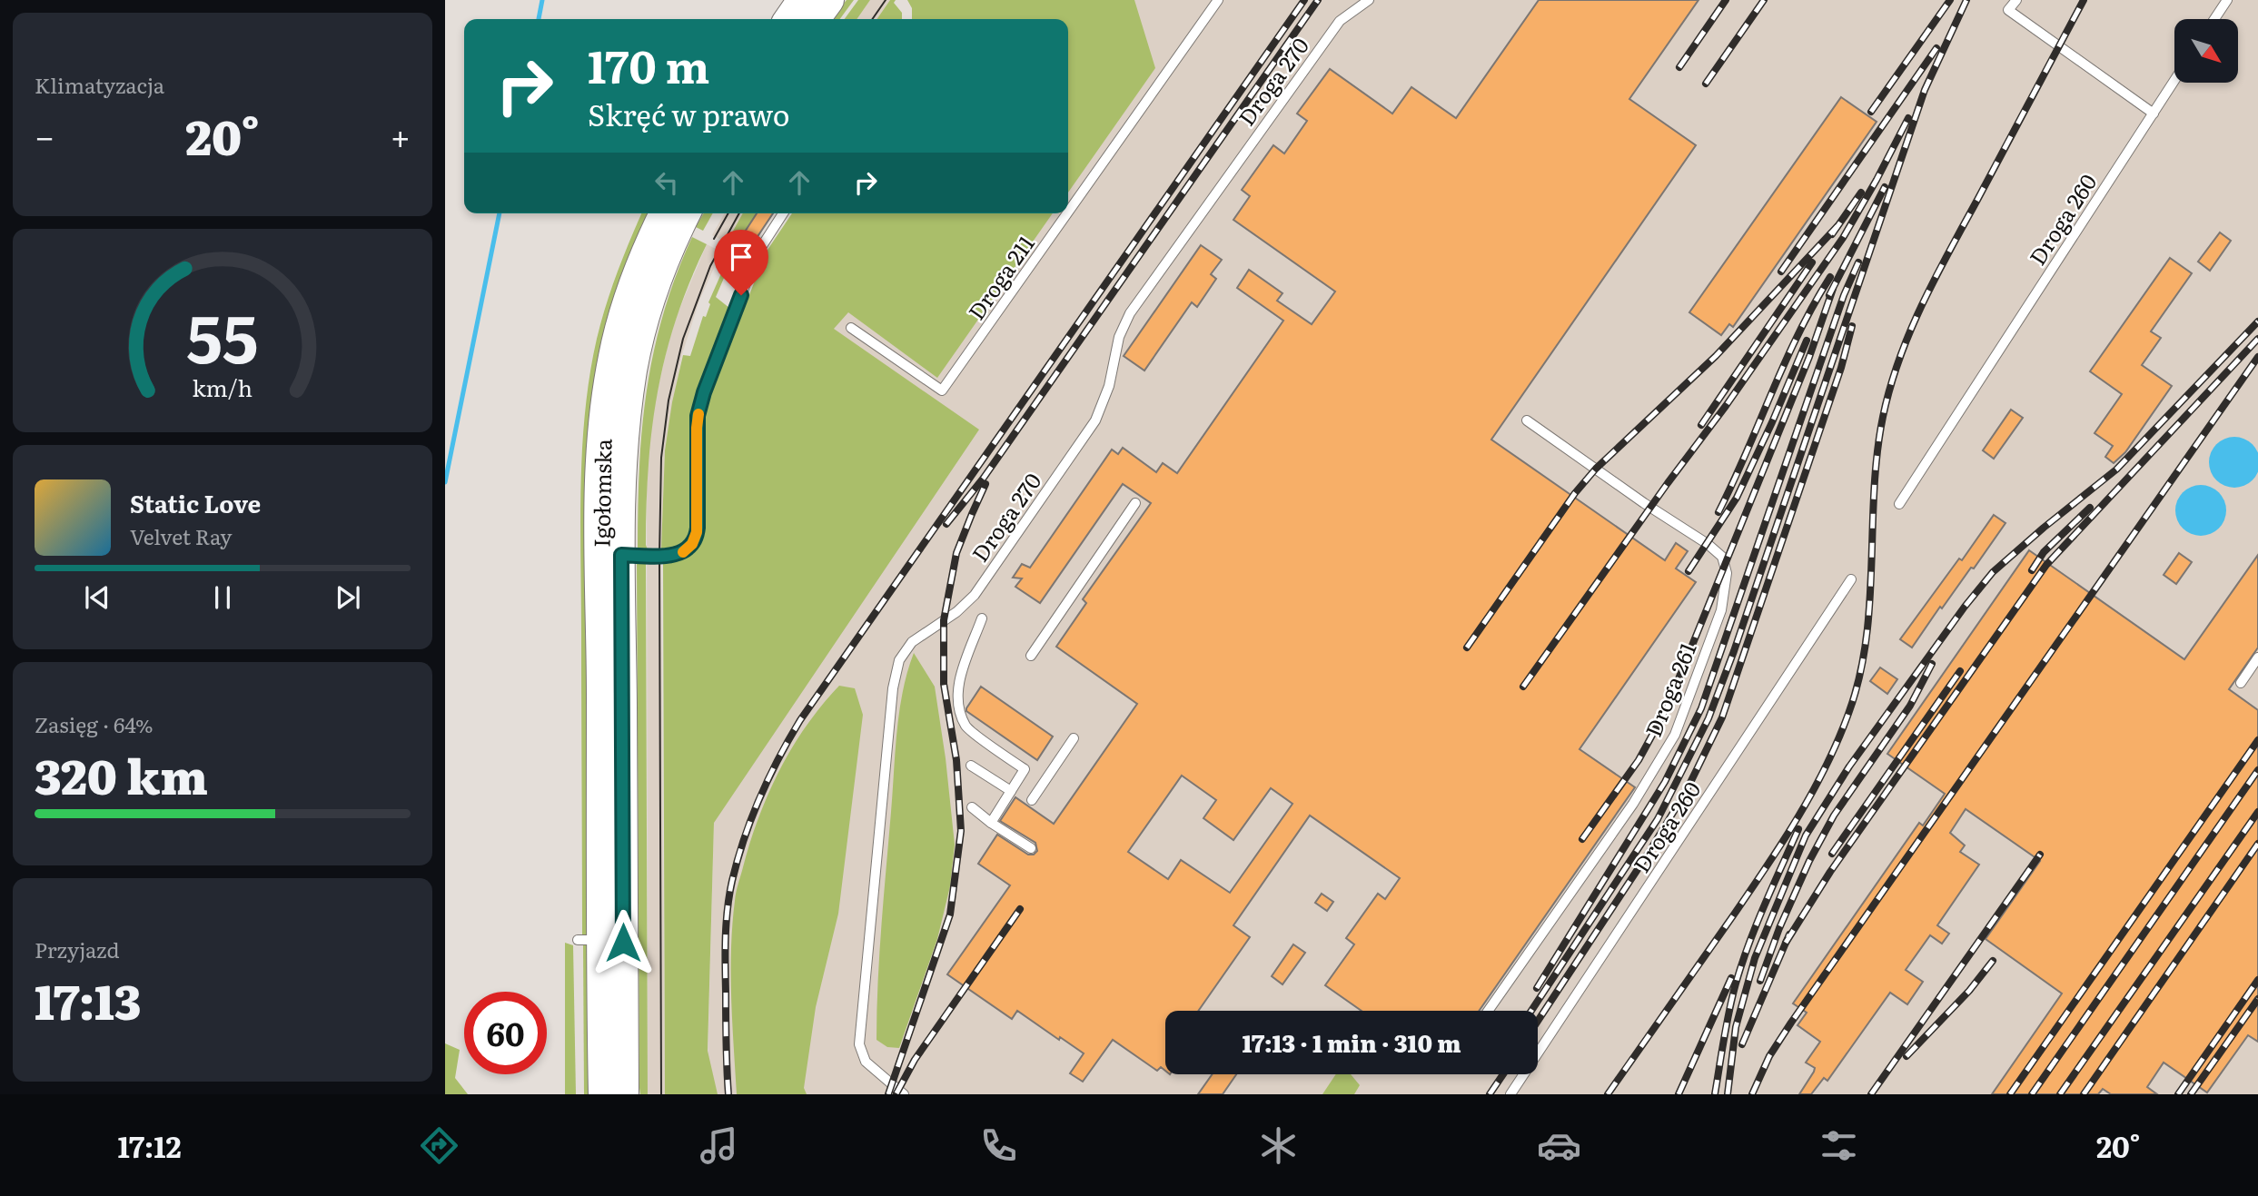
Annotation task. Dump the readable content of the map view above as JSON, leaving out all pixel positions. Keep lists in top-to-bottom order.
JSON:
{
  "streets": {
    "main road": ["Igołomska"],
    "lane": [
      "Droga 270",
      "Droga 260",
      "Droga 211",
      "Droga 261"
    ]
  },
  "north": "bottom right",
  "page": {
    "tile": [
      "Klimatyzacja",
      ["Zasięg · 64%", "320 km"],
      ["Przyjazd", "17:13"]
    ],
    "turn": ["170 m", "Skręć w prawo"],
    "heat": ["−", "20°", "+"],
    "song": ["Static Love", "Velvet Ray"],
    "limit": "60",
    "trip": "17:13 · 1 min · 310 m",
    "tabs": ["17:12", "20°"],
    "gauge": ["55", "km/h"]
  }
}
